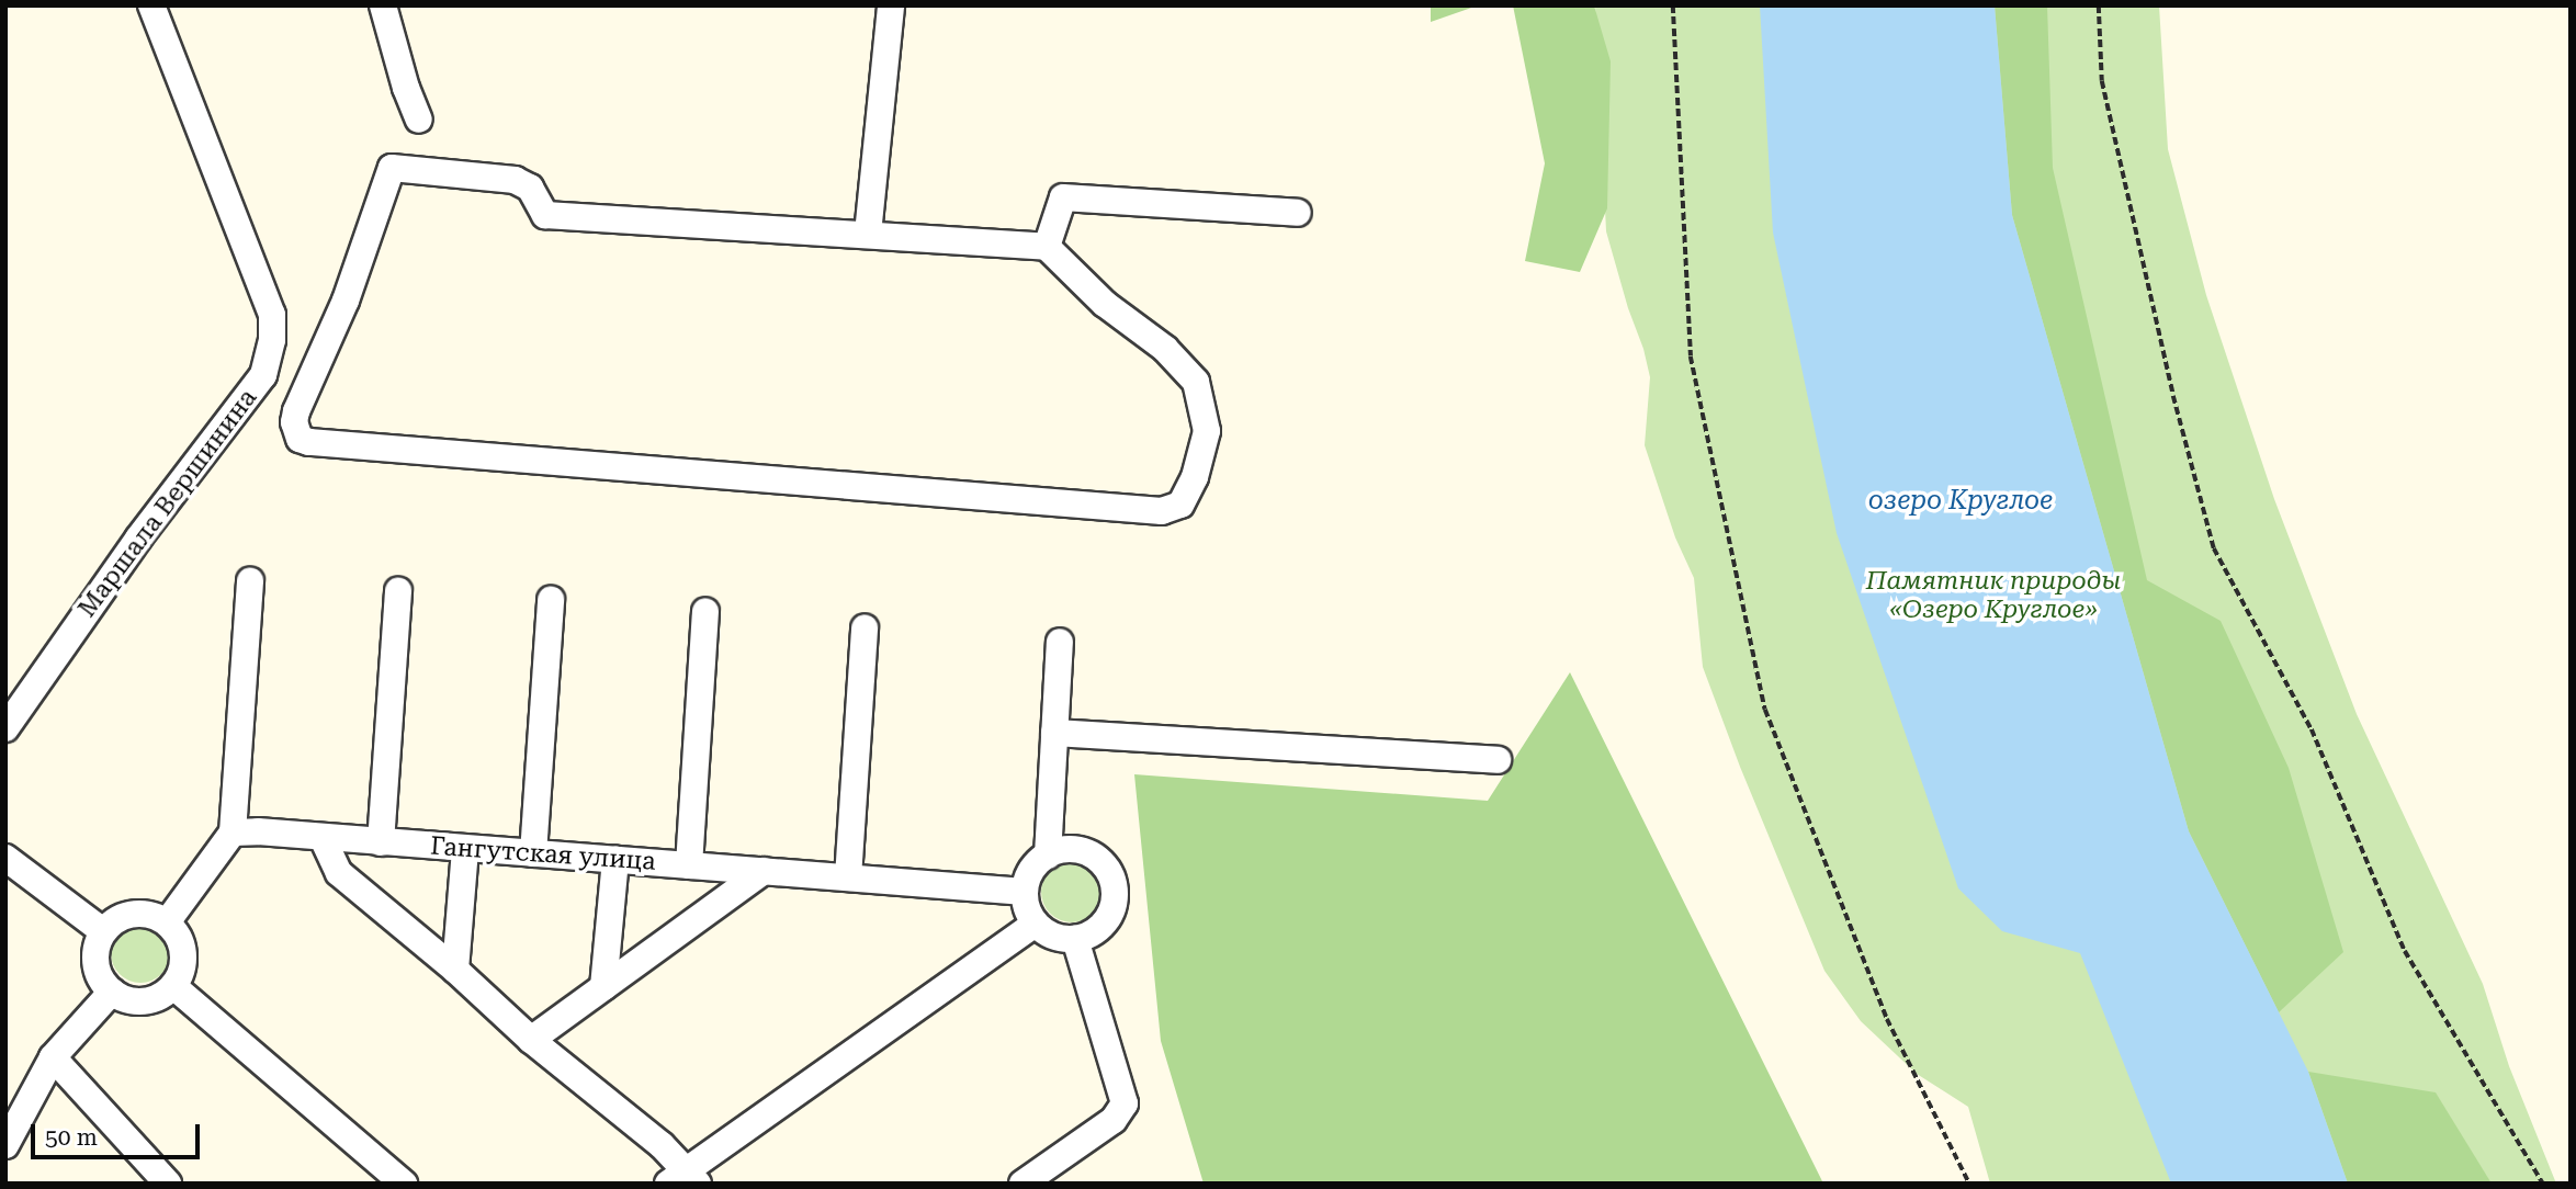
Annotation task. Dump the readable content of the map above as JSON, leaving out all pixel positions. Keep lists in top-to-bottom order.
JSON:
{
  "streets": {
    "street": ["Маршала Вершинина", "Гангутская улица"]
  },
  "water": ["озеро Круглое"],
  "parks": ["Памятник природы «Озеро Круглое»"],
  "scale_bar": "50 m"
}
